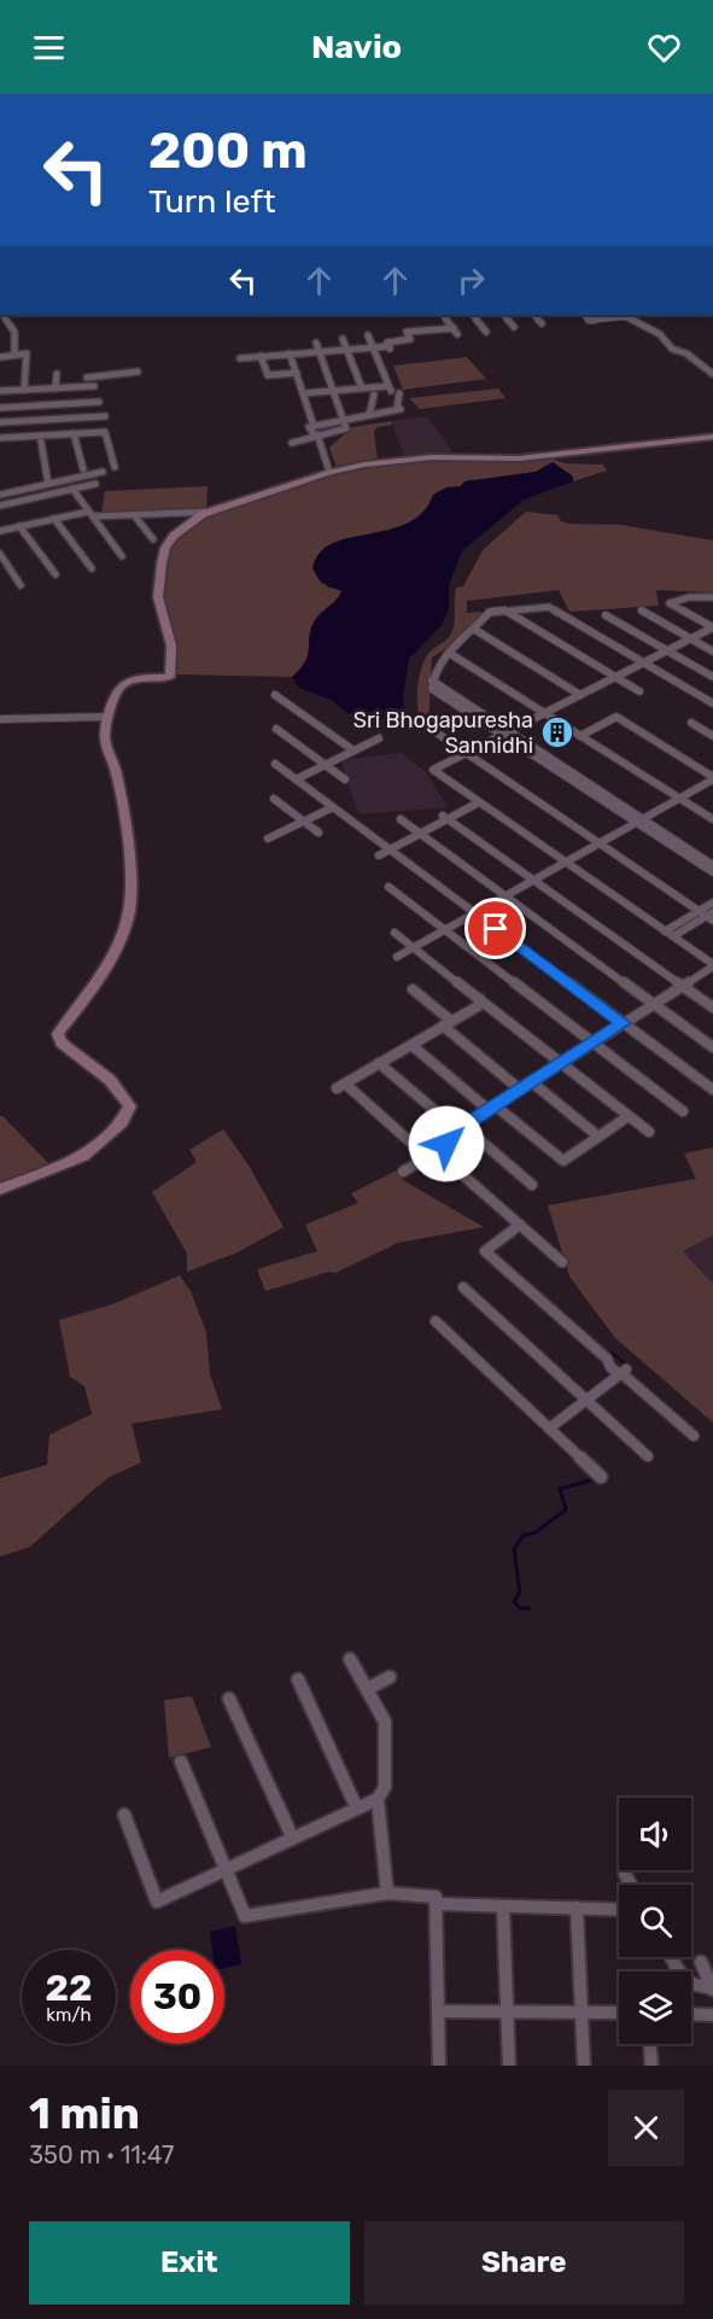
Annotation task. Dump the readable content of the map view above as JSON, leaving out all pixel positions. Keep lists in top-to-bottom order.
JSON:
{
  "places": {
    "building": ["Sri Bhogapuresha Sannidhi"]
  },
  "page": {
    "header": "Navio",
    "turn": ["200 m", "Turn left"],
    "speed": "22 km/h",
    "limit": "30",
    "heading": ["1 min", "350 m · 11:47"],
    "buttons": ["Exit", "Share"]
  }
}
